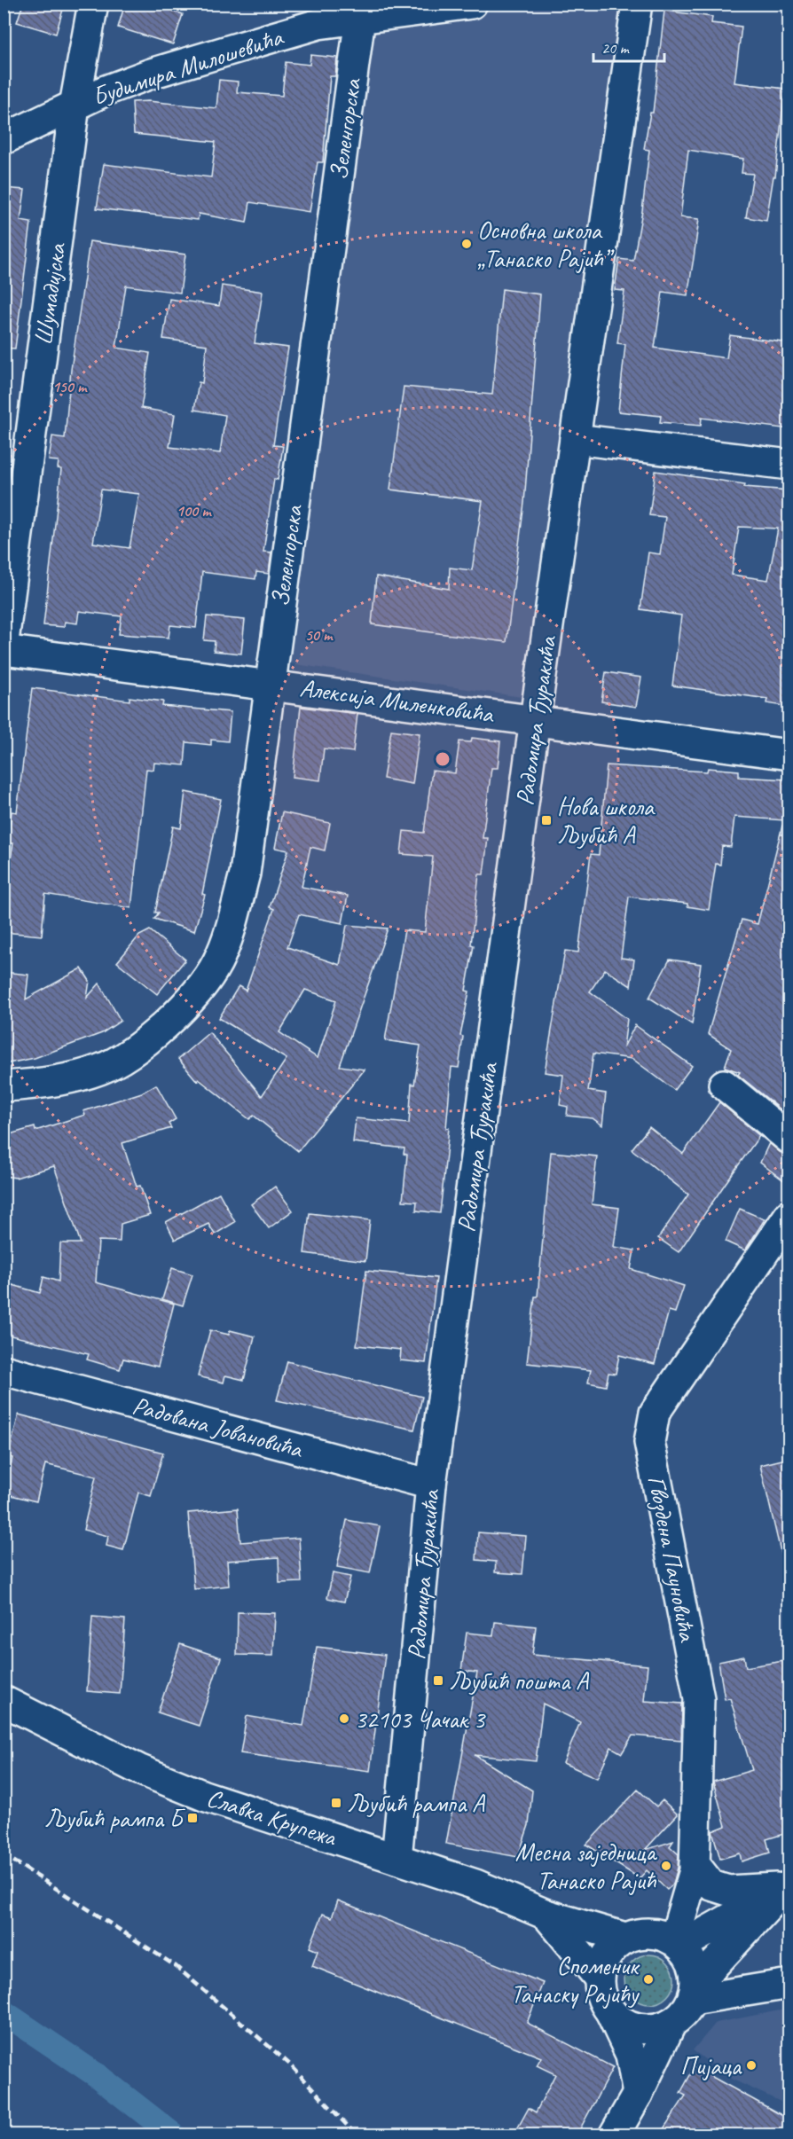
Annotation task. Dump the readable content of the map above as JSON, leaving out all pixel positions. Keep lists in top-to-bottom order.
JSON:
{
  "streets": {
    "street": [
      "Будимира Милошевића",
      "Зеленгорска",
      "Шумадијска",
      "Алексија Миленковића",
      "Радомира Ђуракића",
      "Радована Јовановића",
      "Гвоздена Пауновића",
      "Славка Крупежа"
    ]
  },
  "crossings": [
    ["Будимира Милошевића", "Зеленгорска"],
    ["Будимира Милошевића", "Шумадијска"],
    ["Зеленгорска", "Алексија Миленковића"],
    ["Алексија Миленковића", "Радомира Ђуракића"],
    ["Радомира Ђуракића", "Радована Јовановића"],
    ["Радомира Ђуракића", "Славка Крупежа"],
    ["Гвоздена Пауновића", "Славка Крупежа"]
  ],
  "places": {
    "other": [
      "Основна школа „Танаско Рајић”",
      "32103 Чачак 3",
      "Месна заједница Танаско Рајић",
      "Споменик Танаску Рајићу",
      "Пијаца"
    ],
    "transit": [
      "Нова школа Љубић А",
      "Љубић пошта А",
      "Љубић рампа А",
      "Љубић рампа Б"
    ]
  },
  "scale_bar": "20 m",
  "rings": ["150 m", "100 m", "50 m"]
}
